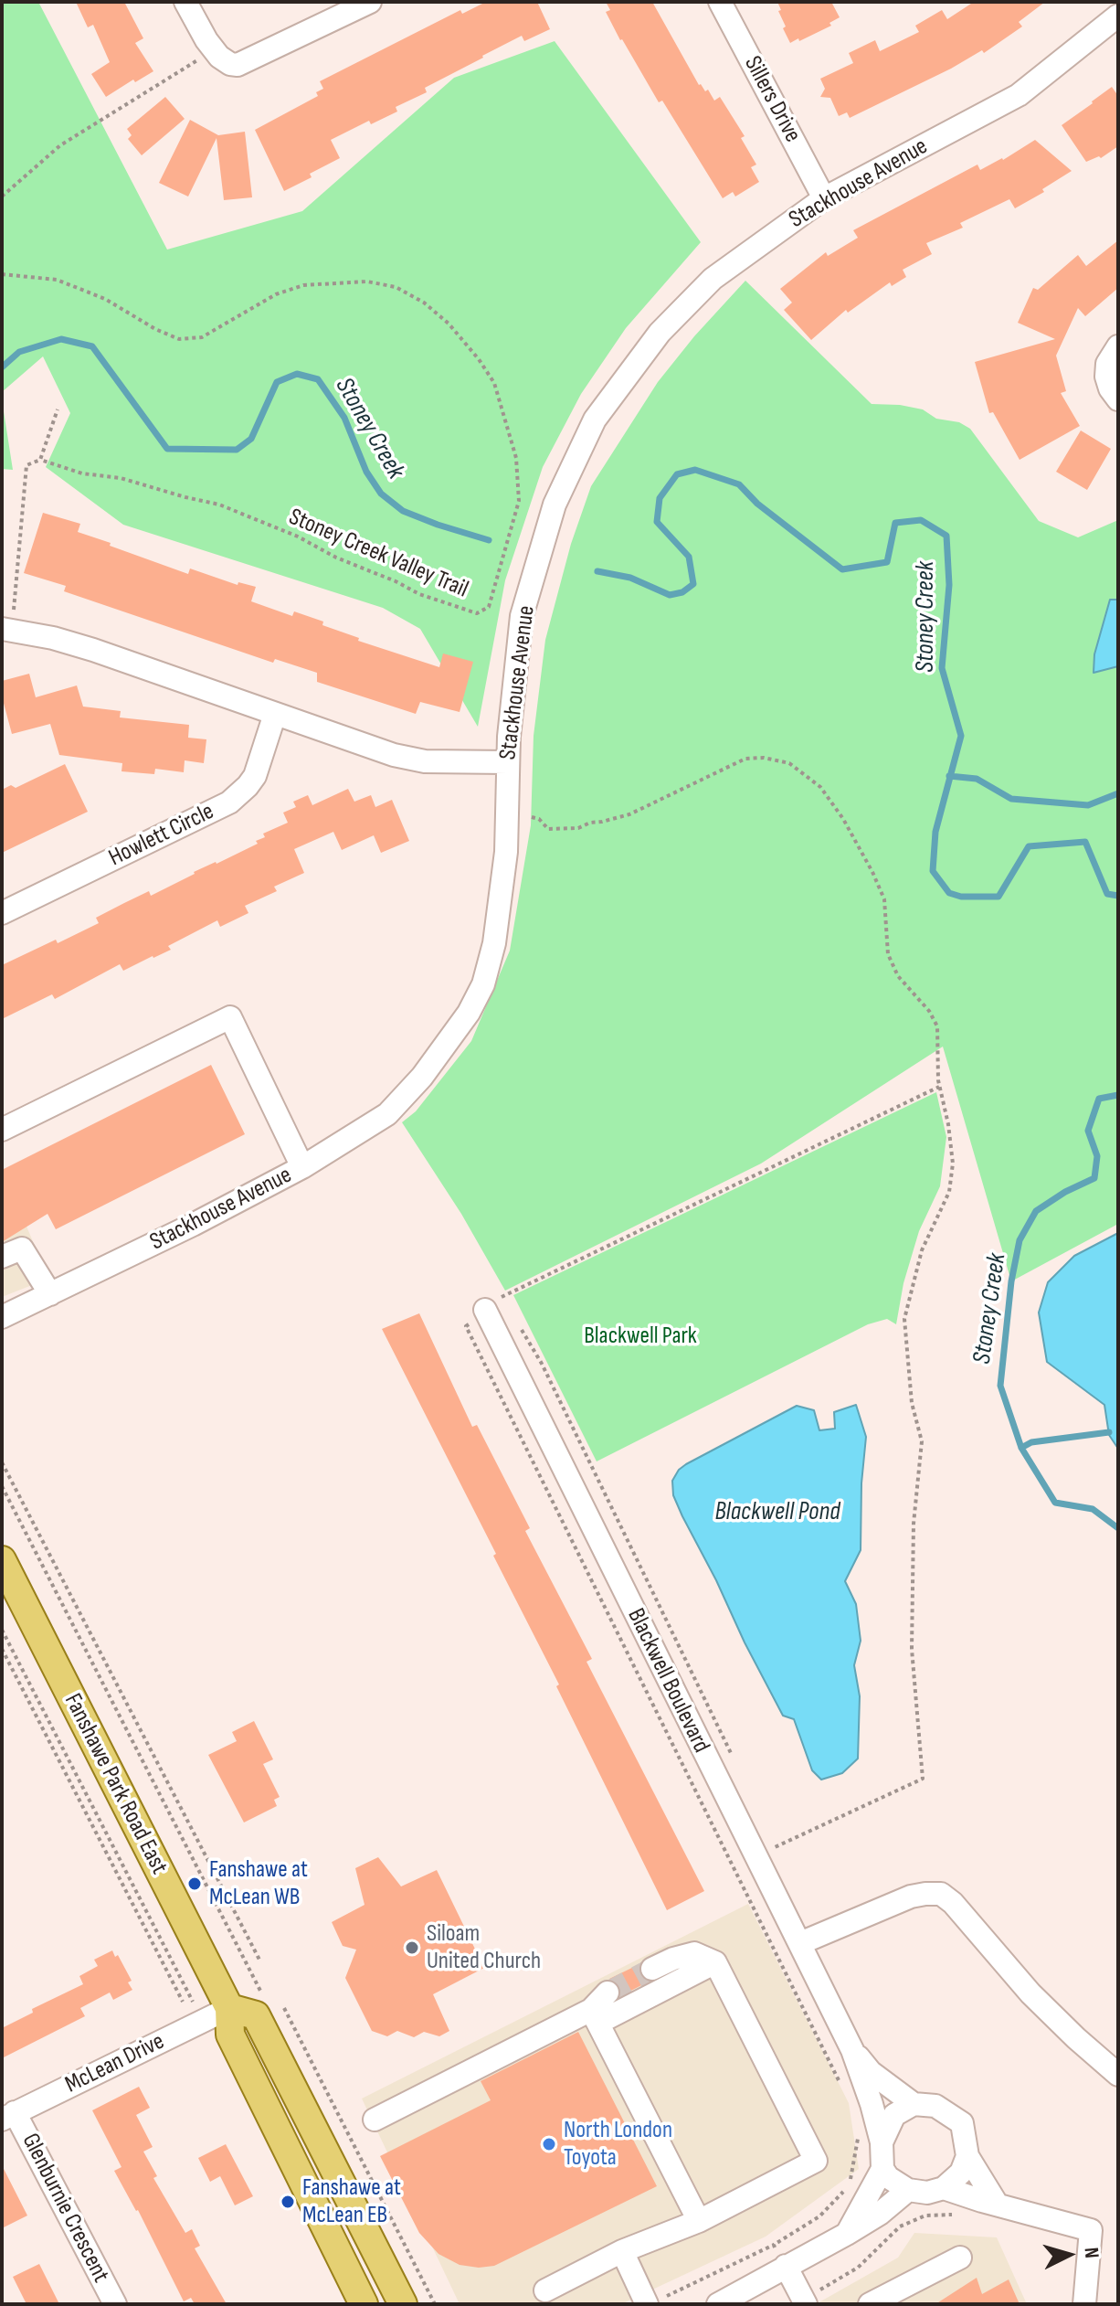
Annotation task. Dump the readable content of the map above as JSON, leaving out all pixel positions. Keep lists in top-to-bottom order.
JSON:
{
  "streets": {
    "main road": ["Fanshawe Park Road East"],
    "street": [
      "Sillers Drive",
      "Stackhouse Avenue",
      "Howlett Circle",
      "Blackwell Boulevard",
      "McLean Drive",
      "Glenburnie Crescent"
    ],
    "path": ["Stoney Creek Valley Trail"]
  },
  "crossings": [
    ["Sillers Drive", "Stackhouse Avenue"],
    ["Fanshawe Park Road East", "McLean Drive"],
    ["McLean Drive", "Glenburnie Crescent"]
  ],
  "water": ["Stoney Creek", "Blackwell Pond"],
  "parks": ["Blackwell Park"],
  "places": [
    "Fanshawe at McLean WB",
    "Siloam United Church",
    "North London Toyota",
    "Fanshawe at McLean EB"
  ],
  "north": "right"
}
